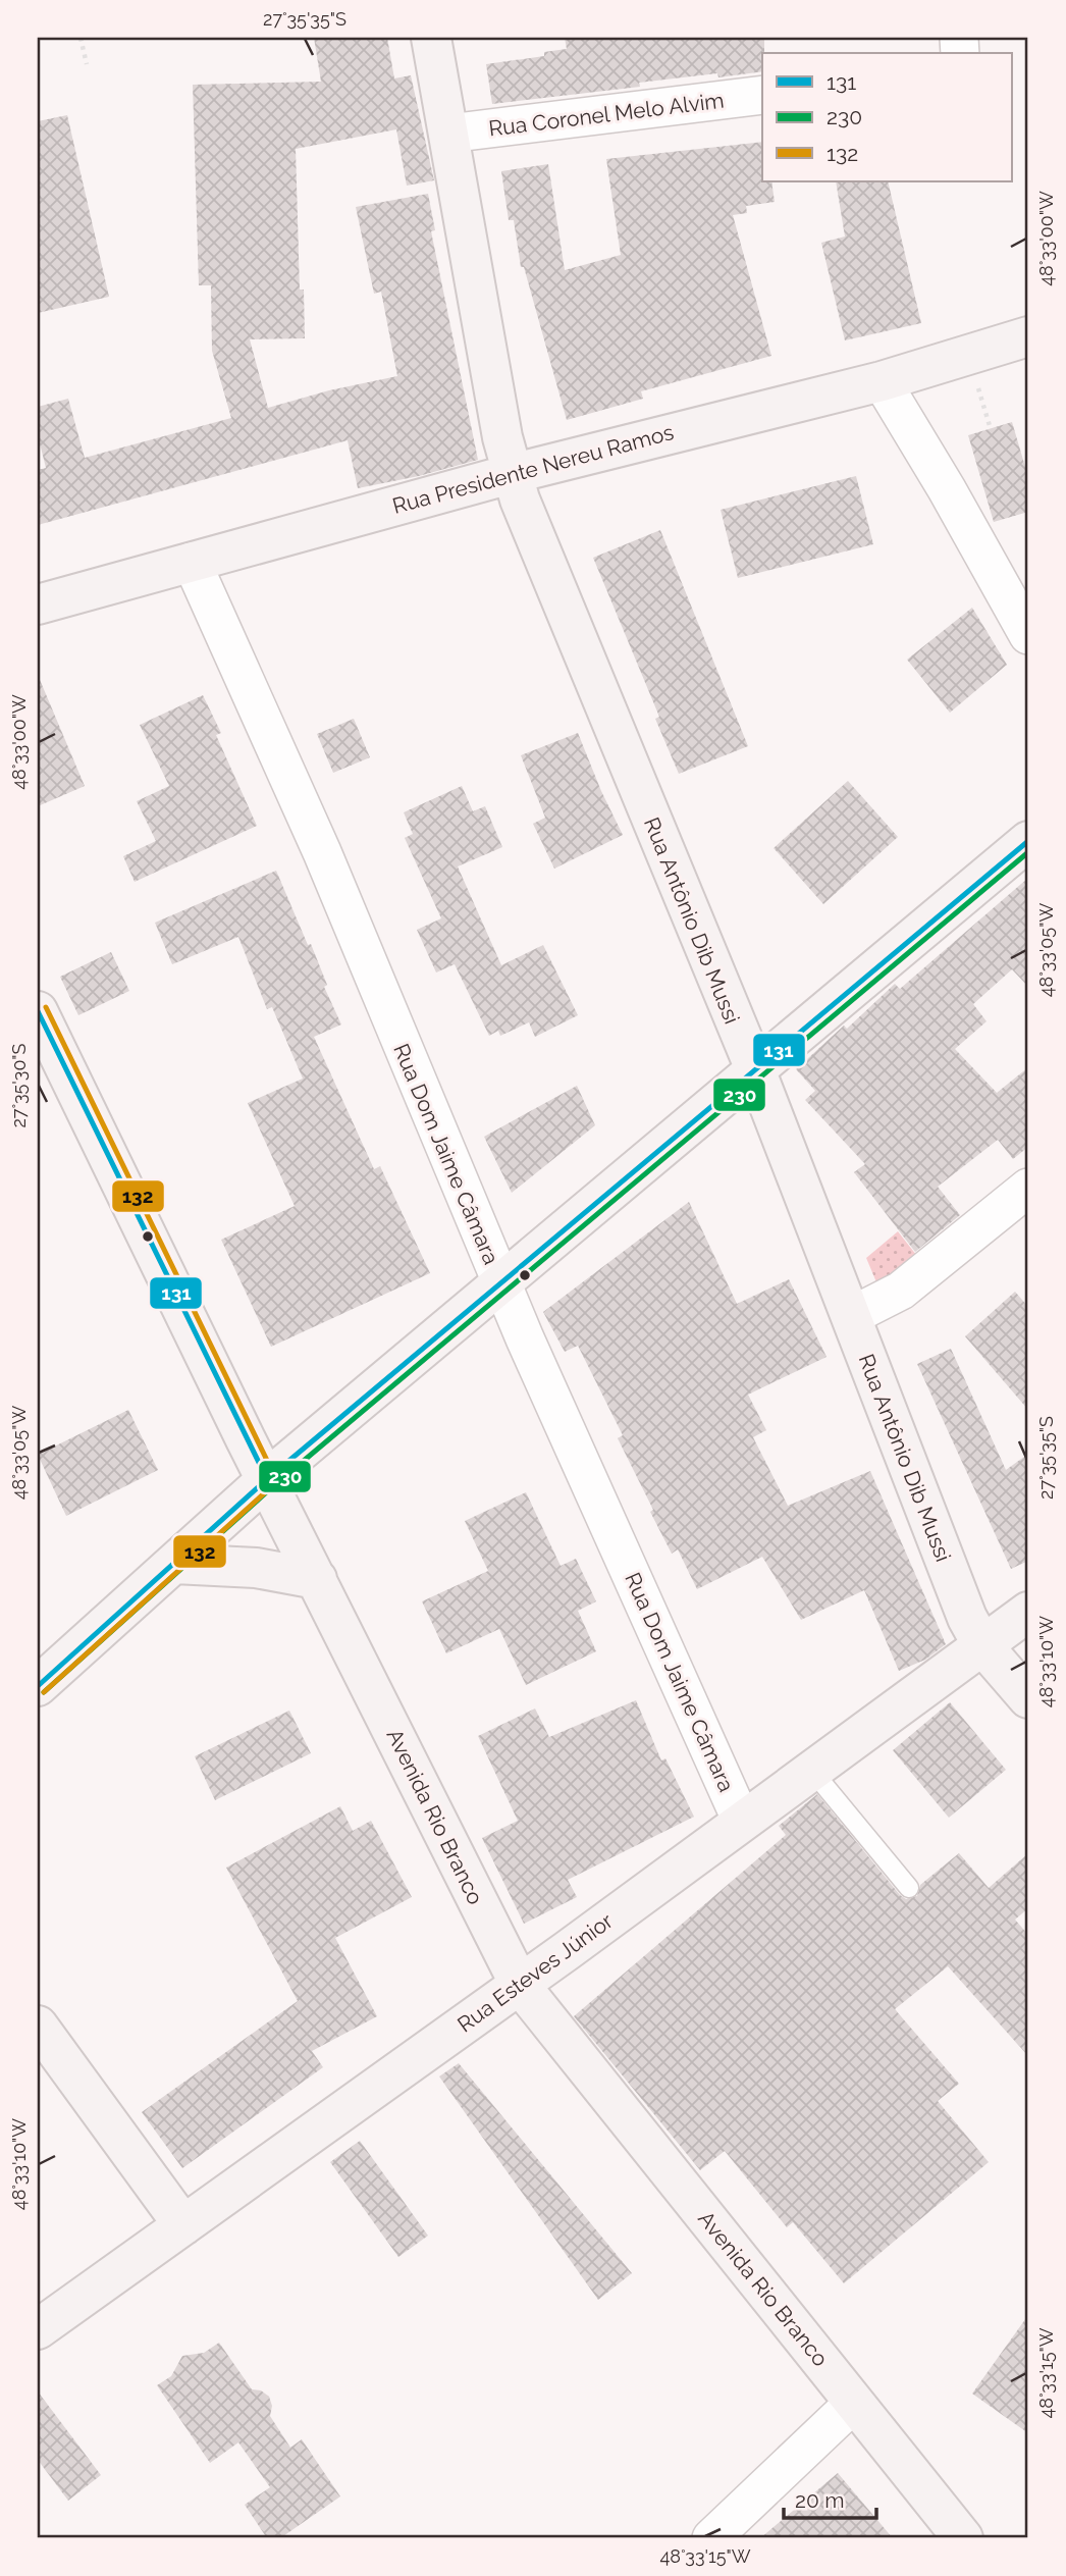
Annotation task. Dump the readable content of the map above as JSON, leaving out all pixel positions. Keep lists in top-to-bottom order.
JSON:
{
  "streets": {
    "street": [
      "Rua Coronel Melo Alvim",
      "Rua Presidente Nereu Ramos",
      "Rua Antônio Dib Mussi",
      "Rua Dom Jaime Câmara",
      "Avenida Rio Branco",
      "Rua Esteves Júnior"
    ]
  },
  "crossings": [
    ["Rua Coronel Melo Alvim", "Rua Antônio Dib Mussi"],
    ["Rua Presidente Nereu Ramos", "Rua Antônio Dib Mussi"],
    ["Rua Presidente Nereu Ramos", "Rua Dom Jaime Câmara"],
    ["Rua Antônio Dib Mussi", "Rua Esteves Júnior"],
    ["Rua Dom Jaime Câmara", "Rua Esteves Júnior"],
    ["Avenida Rio Branco", "Rua Esteves Júnior"]
  ],
  "lines": ["transit line 131", "transit line 230", "transit line 132"],
  "legend": ["131", "230", "132"],
  "scale_bar": "20 m",
  "coordinates": [
    "27°35'35\"S",
    "48°33'00\"W",
    "48°33'05\"W",
    "27°35'30\"S",
    "48°33'10\"W",
    "48°33'15\"W"
  ]
}
